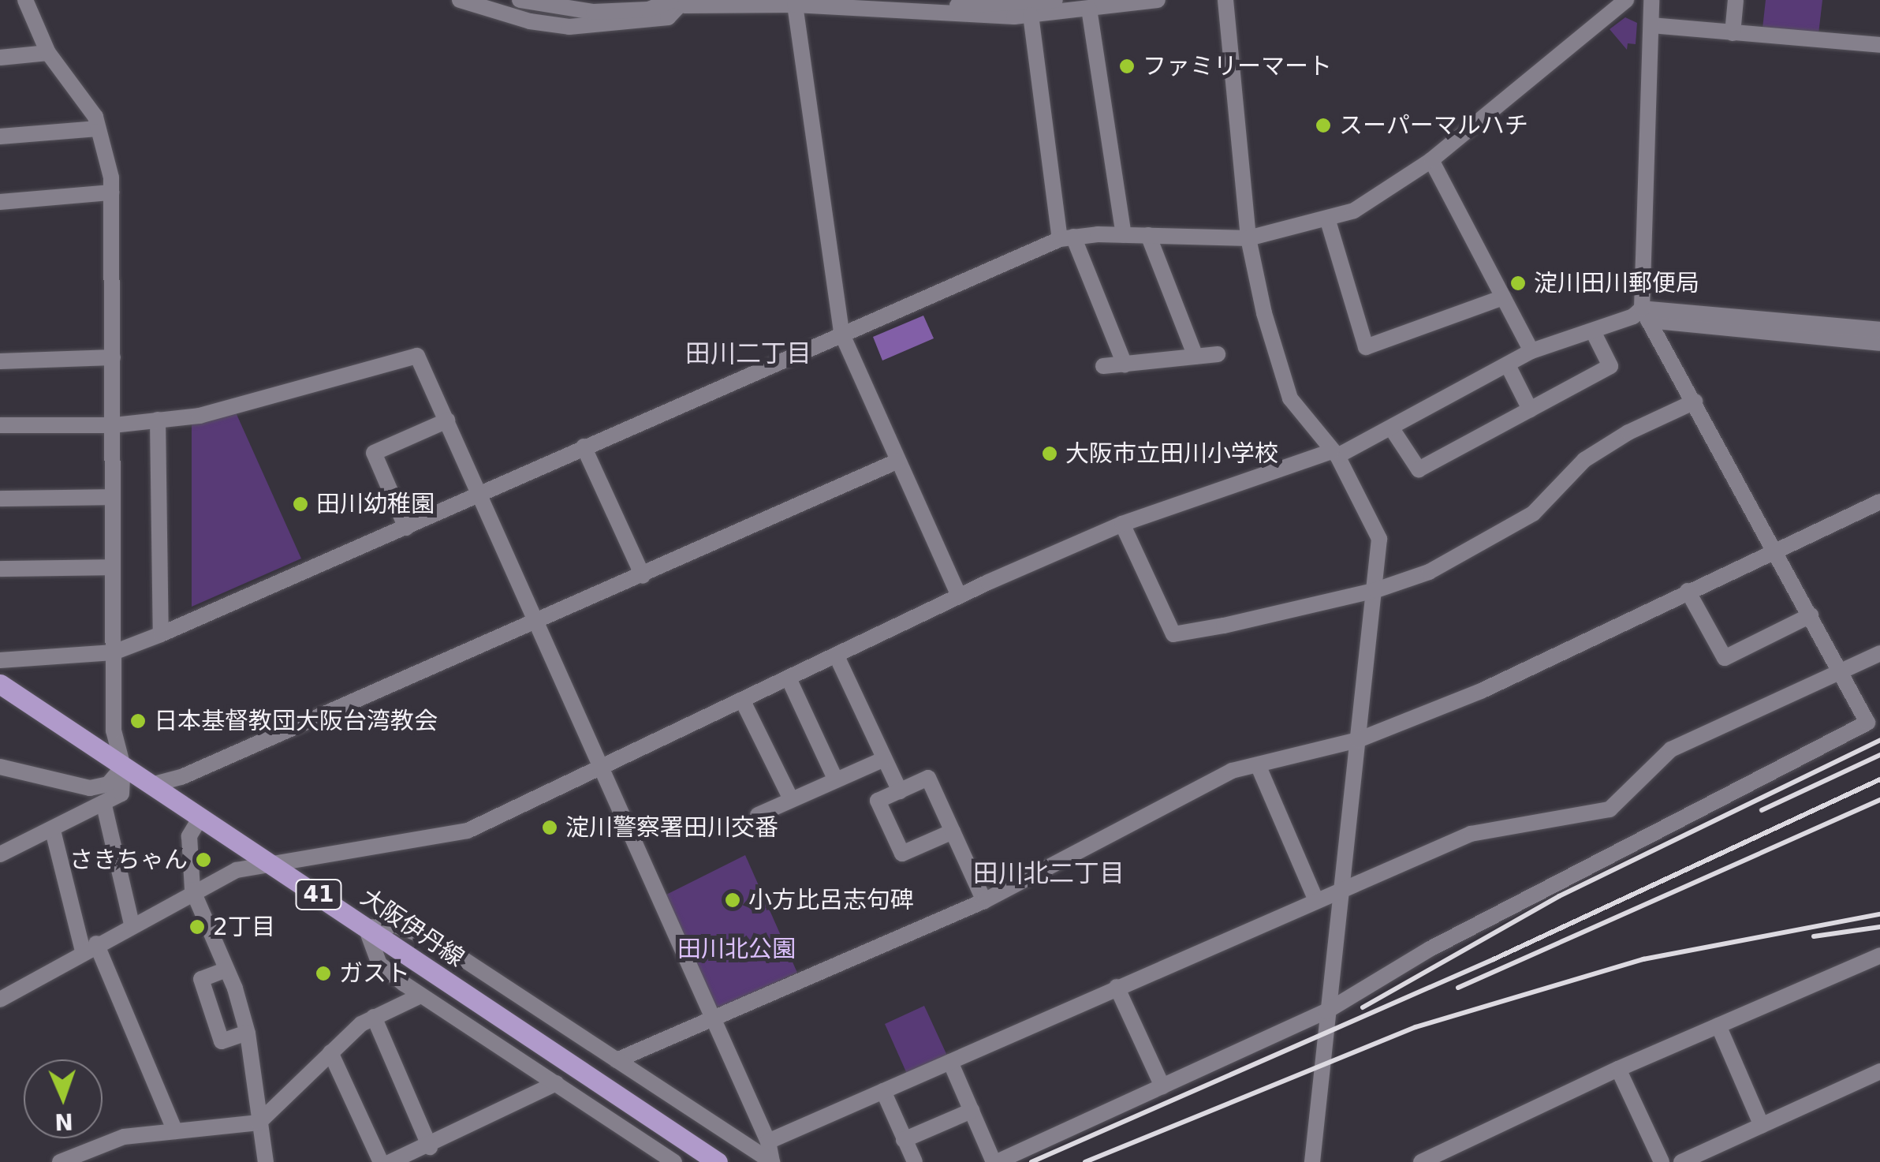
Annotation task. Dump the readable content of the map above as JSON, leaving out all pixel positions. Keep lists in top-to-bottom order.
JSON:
{
  "streets": {
    "main road": ["41", "大阪伊丹線"]
  },
  "districts": ["田川二丁目", "田川北二丁目"],
  "parks": ["田川北公園"],
  "places": [
    "ファミリーマート",
    "スーパーマルハチ",
    "淀川田川郵便局",
    "大阪市立田川小学校",
    "田川幼稚園",
    "日本基督教団大阪台湾教会",
    "淀川警察署田川交番",
    "さきちゃん",
    "小方比呂志句碑",
    "2丁目",
    "ガスト"
  ],
  "north": "bottom"
}
